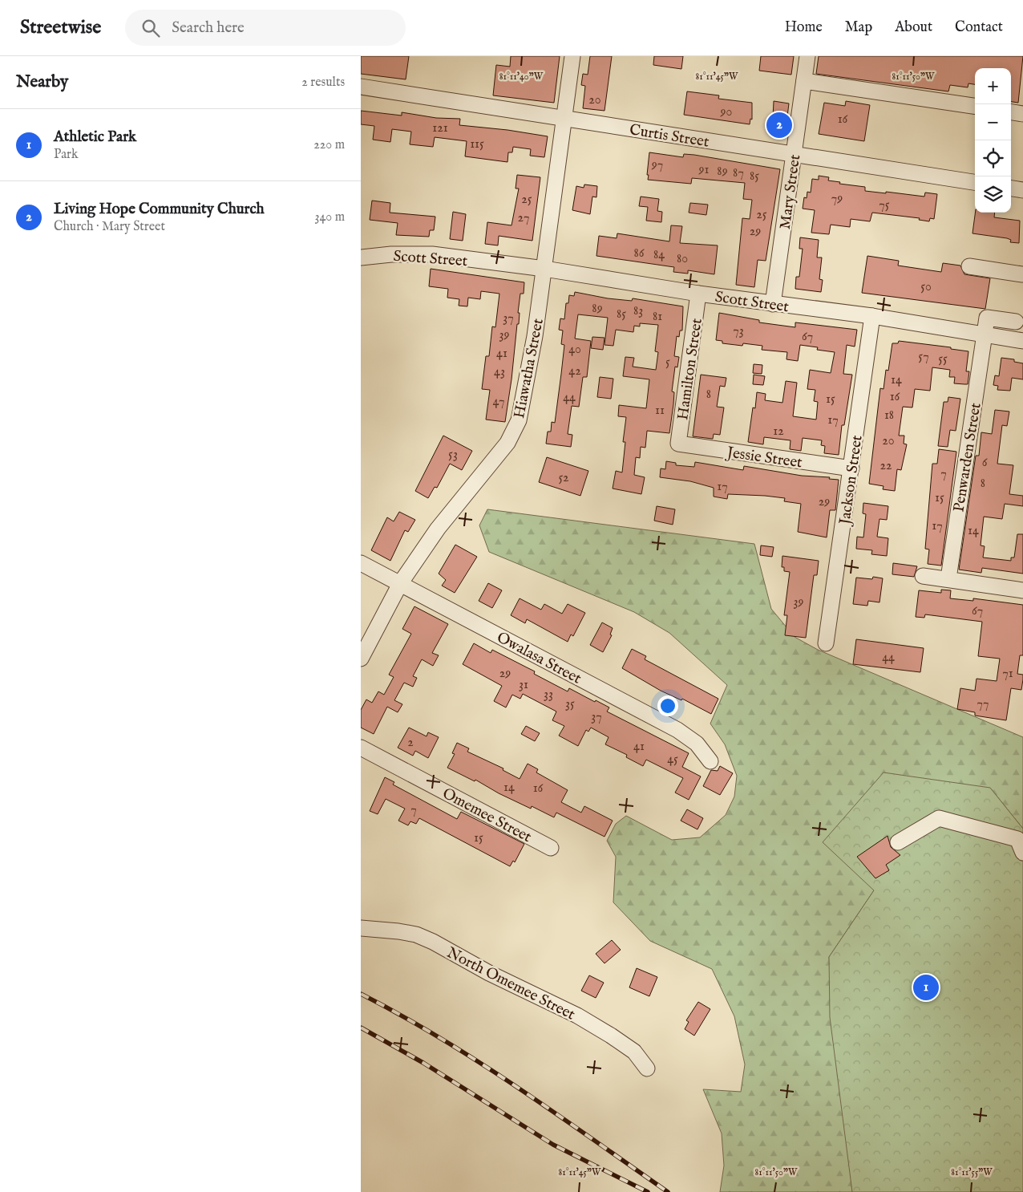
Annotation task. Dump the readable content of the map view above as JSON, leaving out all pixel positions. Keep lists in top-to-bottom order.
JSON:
{
  "streets": {
    "street": [
      "Curtis Street",
      "Mary Street",
      "Scott Street",
      "Hiawatha Street",
      "Hamilton Street",
      "Jessie Street",
      "Penwarden Street",
      "Jackson Street",
      "Owalasa Street",
      "Omemee Street",
      "North Omemee Street"
    ]
  },
  "crossings": [
    ["Curtis Street", "Mary Street"],
    ["Curtis Street", "Hiawatha Street"],
    ["Mary Street", "Scott Street"],
    ["Scott Street", "Hiawatha Street"],
    ["Scott Street", "Hamilton Street"],
    ["Scott Street", "Penwarden Street"],
    ["Scott Street", "Jackson Street"],
    ["Hiawatha Street", "Owalasa Street"],
    ["Hamilton Street", "Jessie Street"],
    ["Jessie Street", "Jackson Street"]
  ],
  "house_numbers": [
    "20",
    "90",
    "16",
    "121",
    "115",
    "97",
    "91",
    "89",
    "87",
    "85",
    "79",
    "25",
    "75",
    "25",
    "27",
    "29",
    "86",
    "84",
    "80",
    "50",
    "89",
    "83",
    "85",
    "81",
    "37",
    "73",
    "39",
    "67",
    "40",
    "41",
    "57",
    "55",
    "5",
    "42",
    "43",
    "14",
    "8",
    "16",
    "44",
    "15",
    "47",
    "11",
    "18",
    "17",
    "12",
    "20",
    "53",
    "6",
    "22",
    "7",
    "52",
    "8",
    "17",
    "15",
    "29",
    "17",
    "14",
    "39",
    "67",
    "44",
    "29",
    "71",
    "31",
    "33",
    "35",
    "77",
    "37",
    "2",
    "41",
    "45",
    "14",
    "16",
    "7",
    "15"
  ],
  "page": {
    "header": "Streetwise",
    "search": "Search here",
    "nav": [
      "Home",
      "Map",
      "About",
      "Contact"
    ],
    "heading": ["Nearby", "2 results"],
    "map_buttons": ["+", "−"],
    "list": [
      {
        "mark": "1",
        "name": "Athletic Park",
        "note": "Park",
        "value": "220 m"
      },
      {
        "mark": "2",
        "name": "Living Hope Community Church",
        "note": "Church · Mary Street",
        "value": "340 m"
      }
    ],
    "pins": ["2", "1"]
  },
  "coordinates": [
    "81°11'40\"W",
    "81°11'45\"W",
    "81°11'50\"W",
    "81°11'55\"W"
  ]
}
